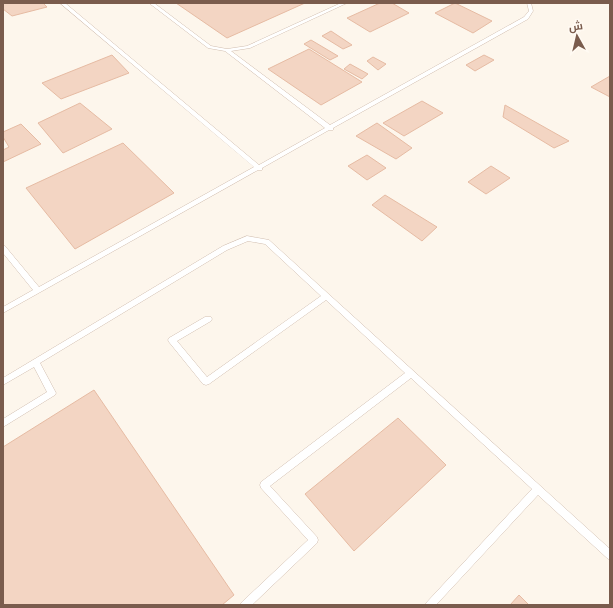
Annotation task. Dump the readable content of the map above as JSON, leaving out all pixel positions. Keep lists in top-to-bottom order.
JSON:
{
  "north": "top"
}
